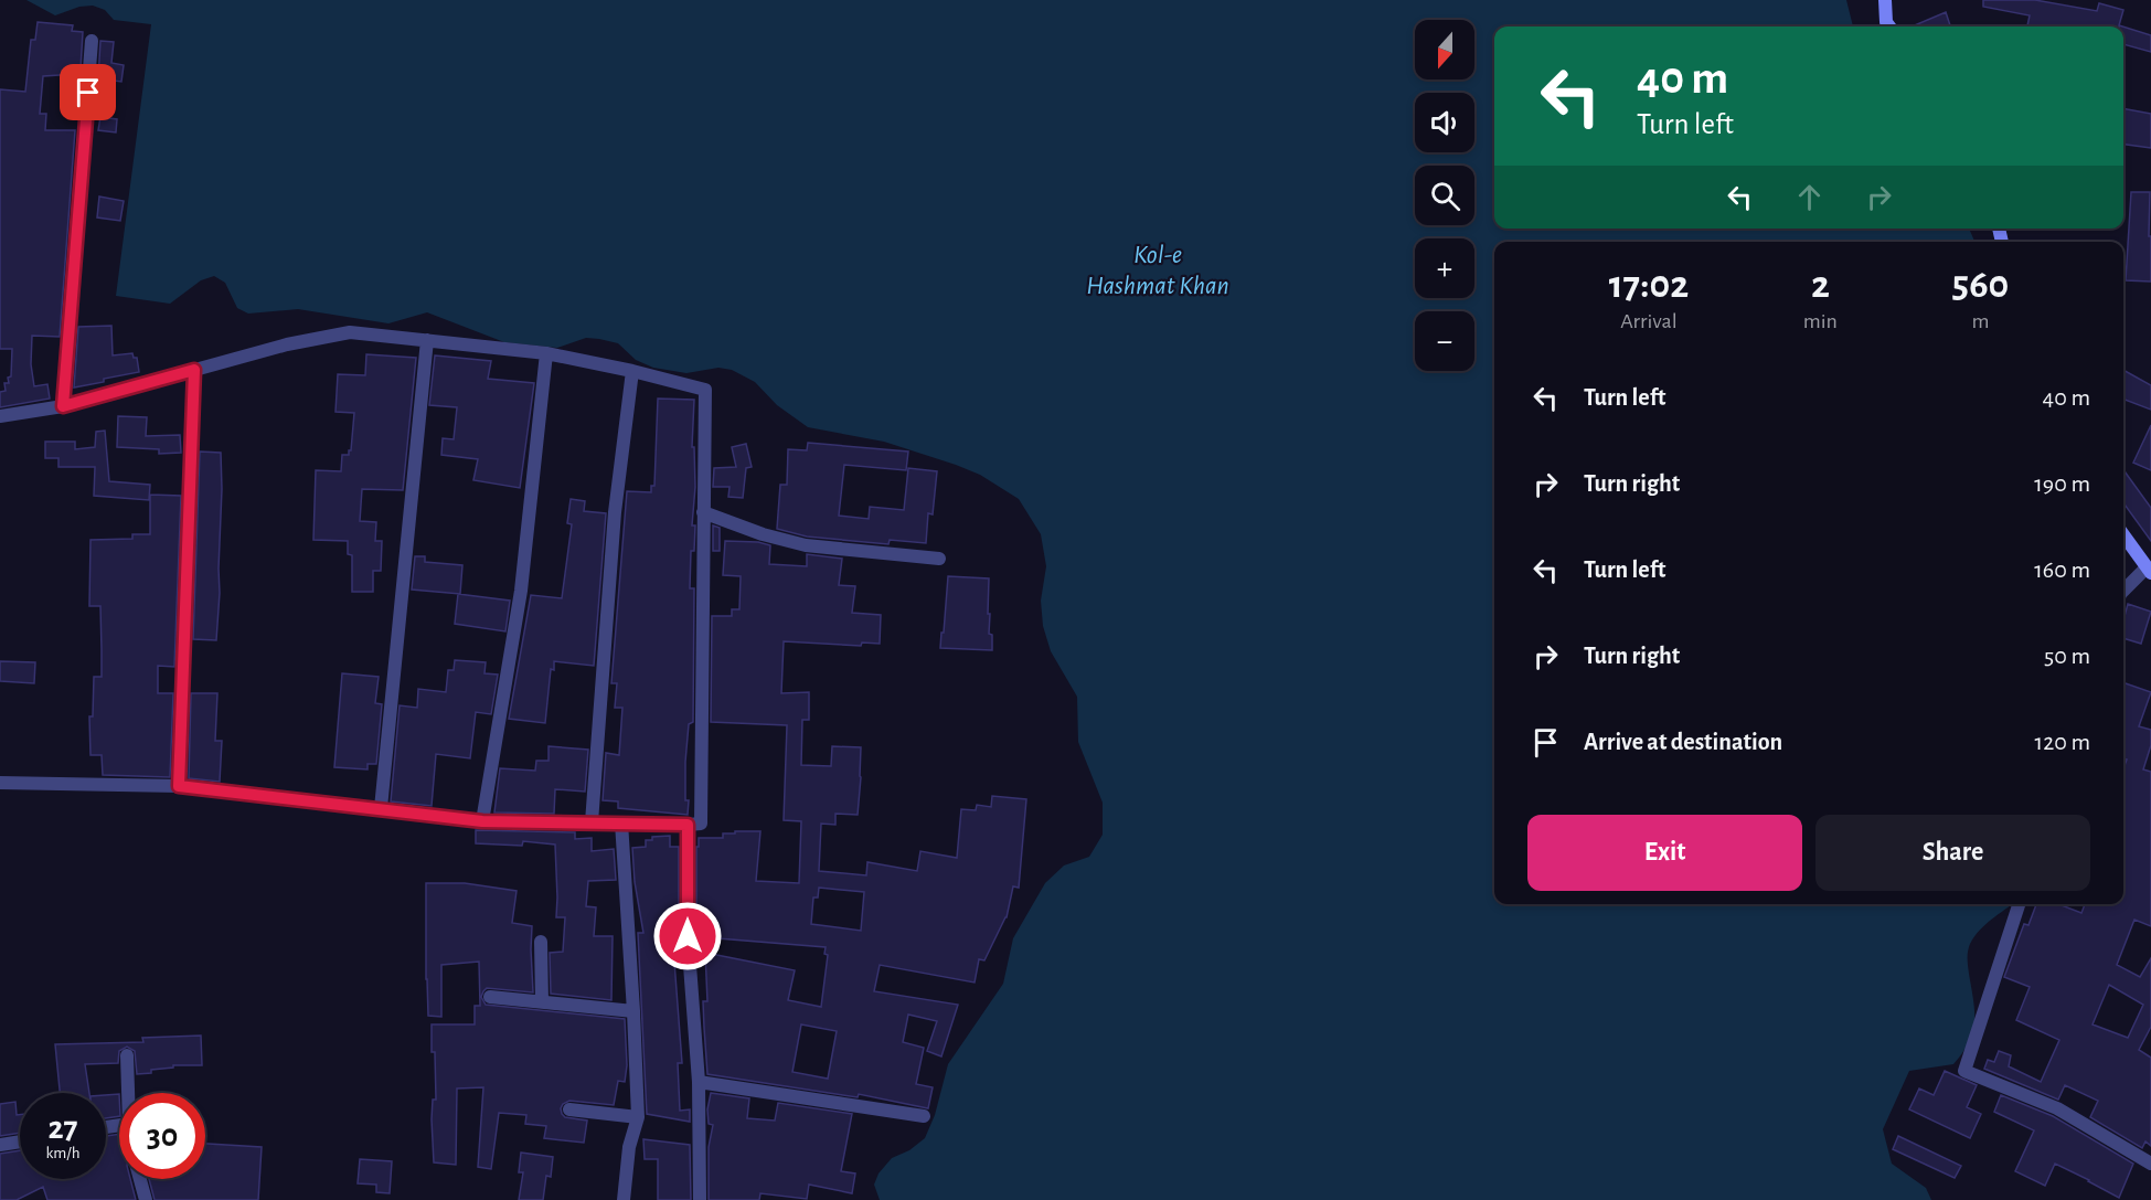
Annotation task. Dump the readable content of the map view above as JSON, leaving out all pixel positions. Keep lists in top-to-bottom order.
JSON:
{
  "water": ["Kol-e Hashmat Khan"],
  "north": "bottom",
  "page": {
    "map_buttons": ["+", "−"],
    "turn": ["40 m", "Turn left"],
    "eta": [
      "17:02",
      "Arrival",
      "2",
      "min",
      "560",
      "m"
    ],
    "list": [
      {
        "name": "Turn left",
        "value": "40 m"
      },
      {
        "name": "Turn right",
        "value": "190 m"
      },
      {
        "name": "Turn left",
        "value": "160 m"
      },
      {
        "name": "Turn right",
        "value": "50 m"
      },
      {
        "name": "Arrive at destination",
        "value": "120 m"
      }
    ],
    "buttons": ["Exit", "Share"],
    "speed": "27 km/h",
    "limit": "30"
  }
}
